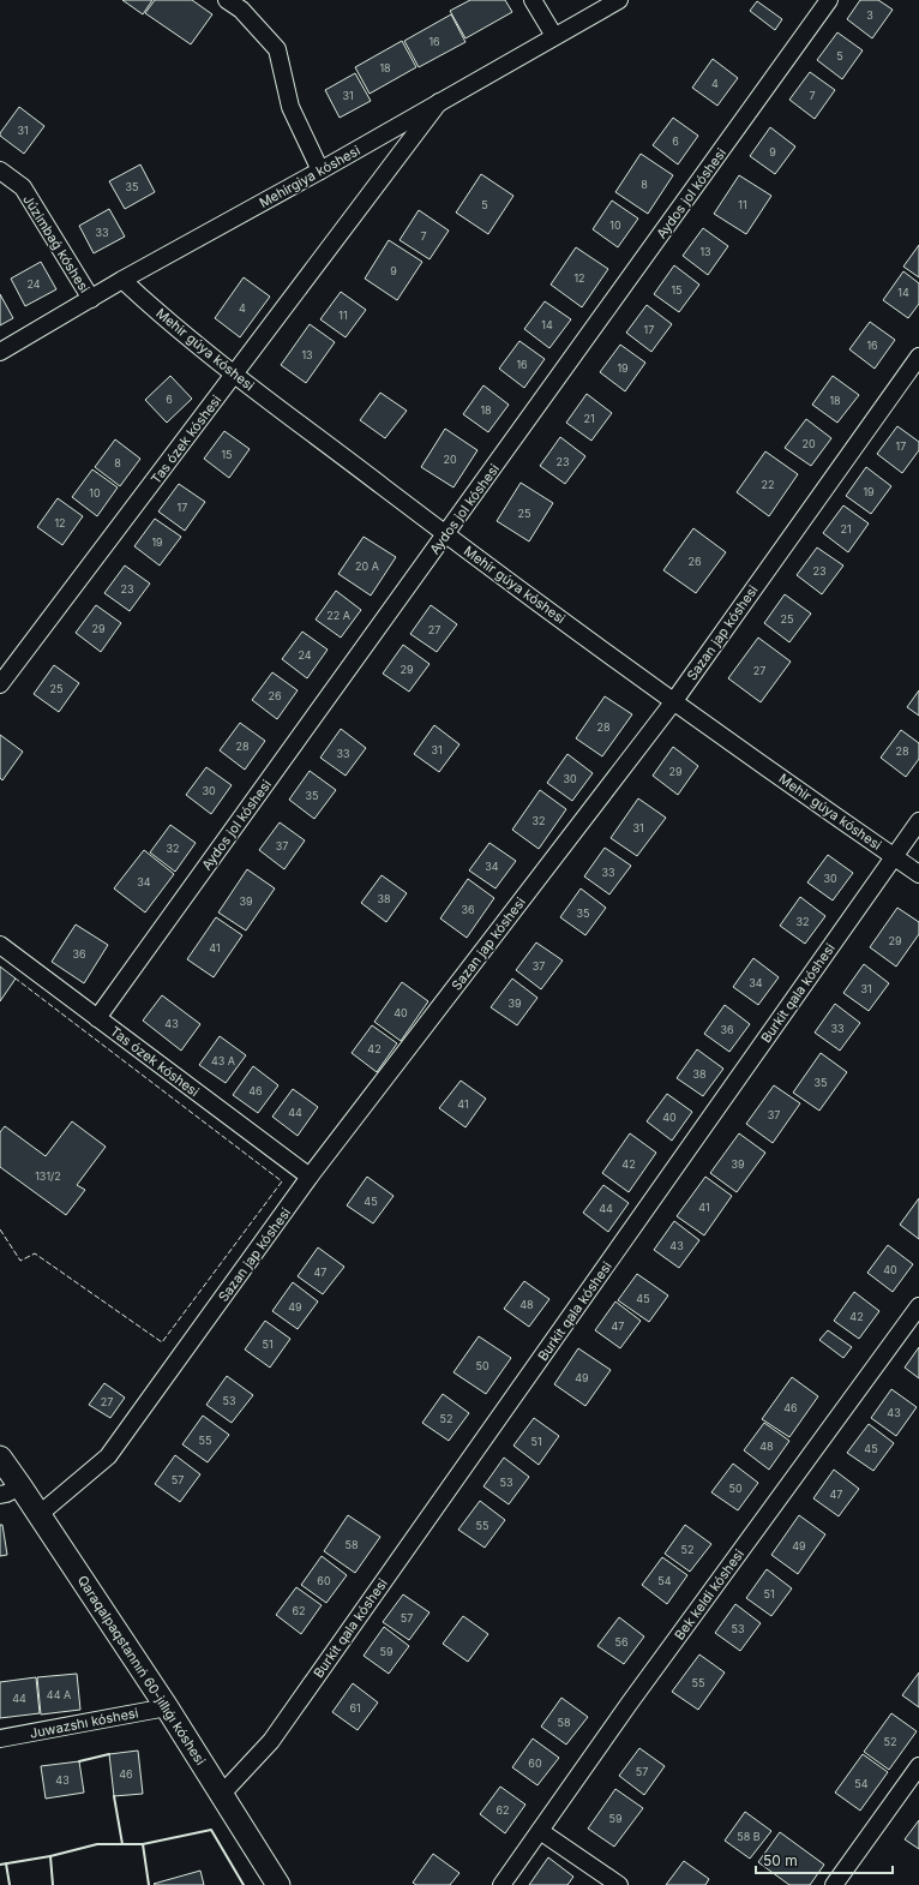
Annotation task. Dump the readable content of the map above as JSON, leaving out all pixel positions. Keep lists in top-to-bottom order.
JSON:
{
  "streets": {
    "street": [
      "Mehirgiya kóshesi",
      "Aydos jol kóshesi",
      "Júzimbaǵ kóshesi",
      "Mehir gúyа kóshesi",
      "Tas ózek kóshesi",
      "Sazan jap kóshesi",
      "Burkit qala kóshesi",
      "Bek keldi kóshesi",
      "Qaraqalpaqstannıń 60-jıllıǵı kóshesi",
      "Juwazshı kóshesi"
    ]
  },
  "crossings": [
    ["Mehirgiya kóshesi", "Júzimbaǵ kóshesi"],
    ["Mehirgiya kóshesi", "Mehir gúyа kóshesi"],
    ["Mehirgiya kóshesi", "Tas ózek kóshesi"],
    ["Aydos jol kóshesi", "Mehir gúyа kóshesi"],
    ["Aydos jol kóshesi", "Tas ózek kóshesi"],
    ["Mehir gúyа kóshesi", "Tas ózek kóshesi"],
    ["Mehir gúyа kóshesi", "Sazan jap kóshesi"],
    ["Mehir gúyа kóshesi", "Burkit qala kóshesi"],
    ["Tas ózek kóshesi", "Sazan jap kóshesi"],
    ["Sazan jap kóshesi", "Qaraqalpaqstannıń 60-jıllıǵı kóshesi"],
    ["Burkit qala kóshesi", "Qaraqalpaqstannıń 60-jıllıǵı kóshesi"],
    ["Qaraqalpaqstannıń 60-jıllıǵı kóshesi", "Juwazshı kóshesi"]
  ],
  "house_numbers": [
    "3",
    "16",
    "5",
    "18",
    "4",
    "31",
    "7",
    "31",
    "6",
    "9",
    "8",
    "35",
    "5",
    "11",
    "10",
    "33",
    "7",
    "13",
    "9",
    "12",
    "24",
    "15",
    "14",
    "4",
    "11",
    "14",
    "17",
    "16",
    "13",
    "16",
    "19",
    "6",
    "18",
    "18",
    "21",
    "20",
    "17",
    "15",
    "20",
    "23",
    "8",
    "22",
    "19",
    "10",
    "17",
    "25",
    "12",
    "21",
    "19",
    "26",
    "20 А",
    "23",
    "23",
    "22 А",
    "25",
    "29",
    "27",
    "24",
    "29",
    "27",
    "25",
    "26",
    "28",
    "28",
    "31",
    "28",
    "33",
    "29",
    "30",
    "30",
    "35",
    "32",
    "31",
    "37",
    "32",
    "34",
    "33",
    "30",
    "34",
    "38",
    "39",
    "36",
    "35",
    "32",
    "29",
    "41",
    "36",
    "37",
    "34",
    "31",
    "39",
    "40",
    "43",
    "33",
    "36",
    "42",
    "43 А",
    "38",
    "35",
    "46",
    "41",
    "44",
    "37",
    "40",
    "42",
    "39",
    "131/2",
    "45",
    "41",
    "44",
    "43",
    "40",
    "47",
    "45",
    "48",
    "49",
    "42",
    "47",
    "51",
    "50",
    "49",
    "53",
    "27",
    "46",
    "43",
    "52",
    "55",
    "51",
    "48",
    "45",
    "57",
    "53",
    "50",
    "47",
    "55",
    "58",
    "49",
    "52",
    "60",
    "54",
    "51",
    "62",
    "57",
    "53",
    "56",
    "59",
    "55",
    "44 А",
    "44",
    "61",
    "58",
    "52",
    "60",
    "57",
    "46",
    "43",
    "54",
    "62",
    "59",
    "58 В"
  ],
  "scale_bar": "50 m"
}
